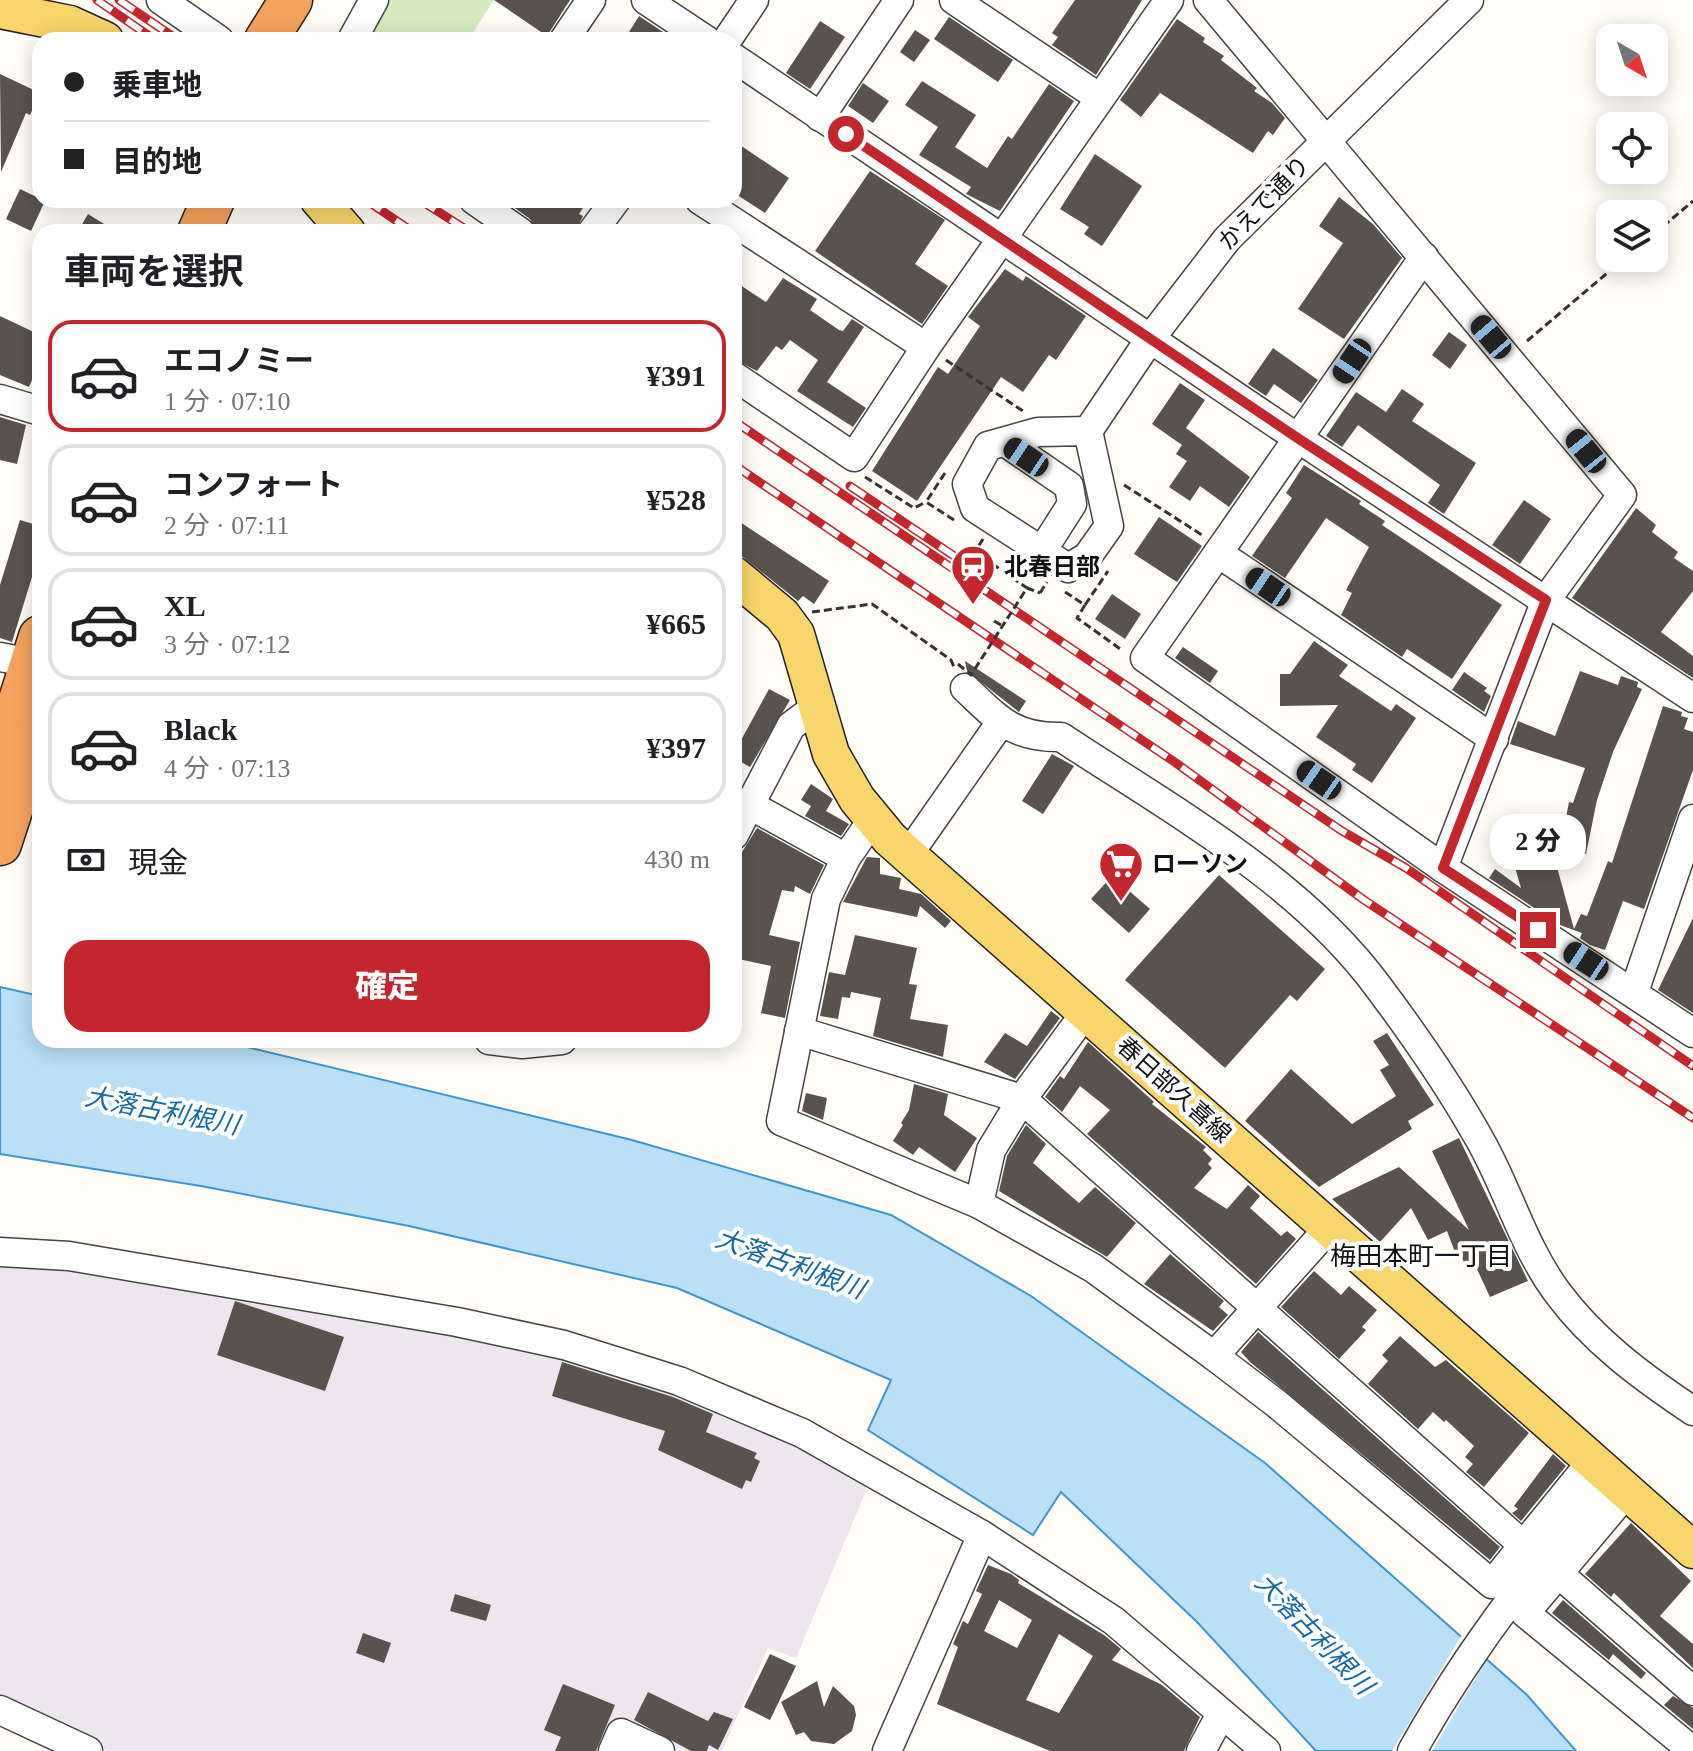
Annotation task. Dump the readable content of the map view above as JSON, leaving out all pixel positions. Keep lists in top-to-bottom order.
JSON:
{
  "streets": {
    "main road": ["春日部久喜線"],
    "street": ["かえで通り"]
  },
  "districts": ["梅田本町一丁目"],
  "water": ["大落古利根川"],
  "places": {
    "station": ["北春日部"],
    "supermarket": ["ローソン"]
  },
  "north": "bottom right",
  "page": {
    "banner": ["乗車地", "目的地"],
    "heading": "車両を選択",
    "list": [
      {
        "name": "エコノミー",
        "note": "1 分 · 07:10",
        "value": "¥391"
      },
      {
        "name": "コンフォート",
        "note": "2 分 · 07:11",
        "value": "¥528"
      },
      {
        "name": "XL",
        "note": "3 分 · 07:12",
        "value": "¥665"
      },
      {
        "name": "Black",
        "note": "4 分 · 07:13",
        "value": "¥397"
      }
    ],
    "bubble": "2 分",
    "pay": ["現金", "430 m"],
    "buttons": "確定"
  }
}
